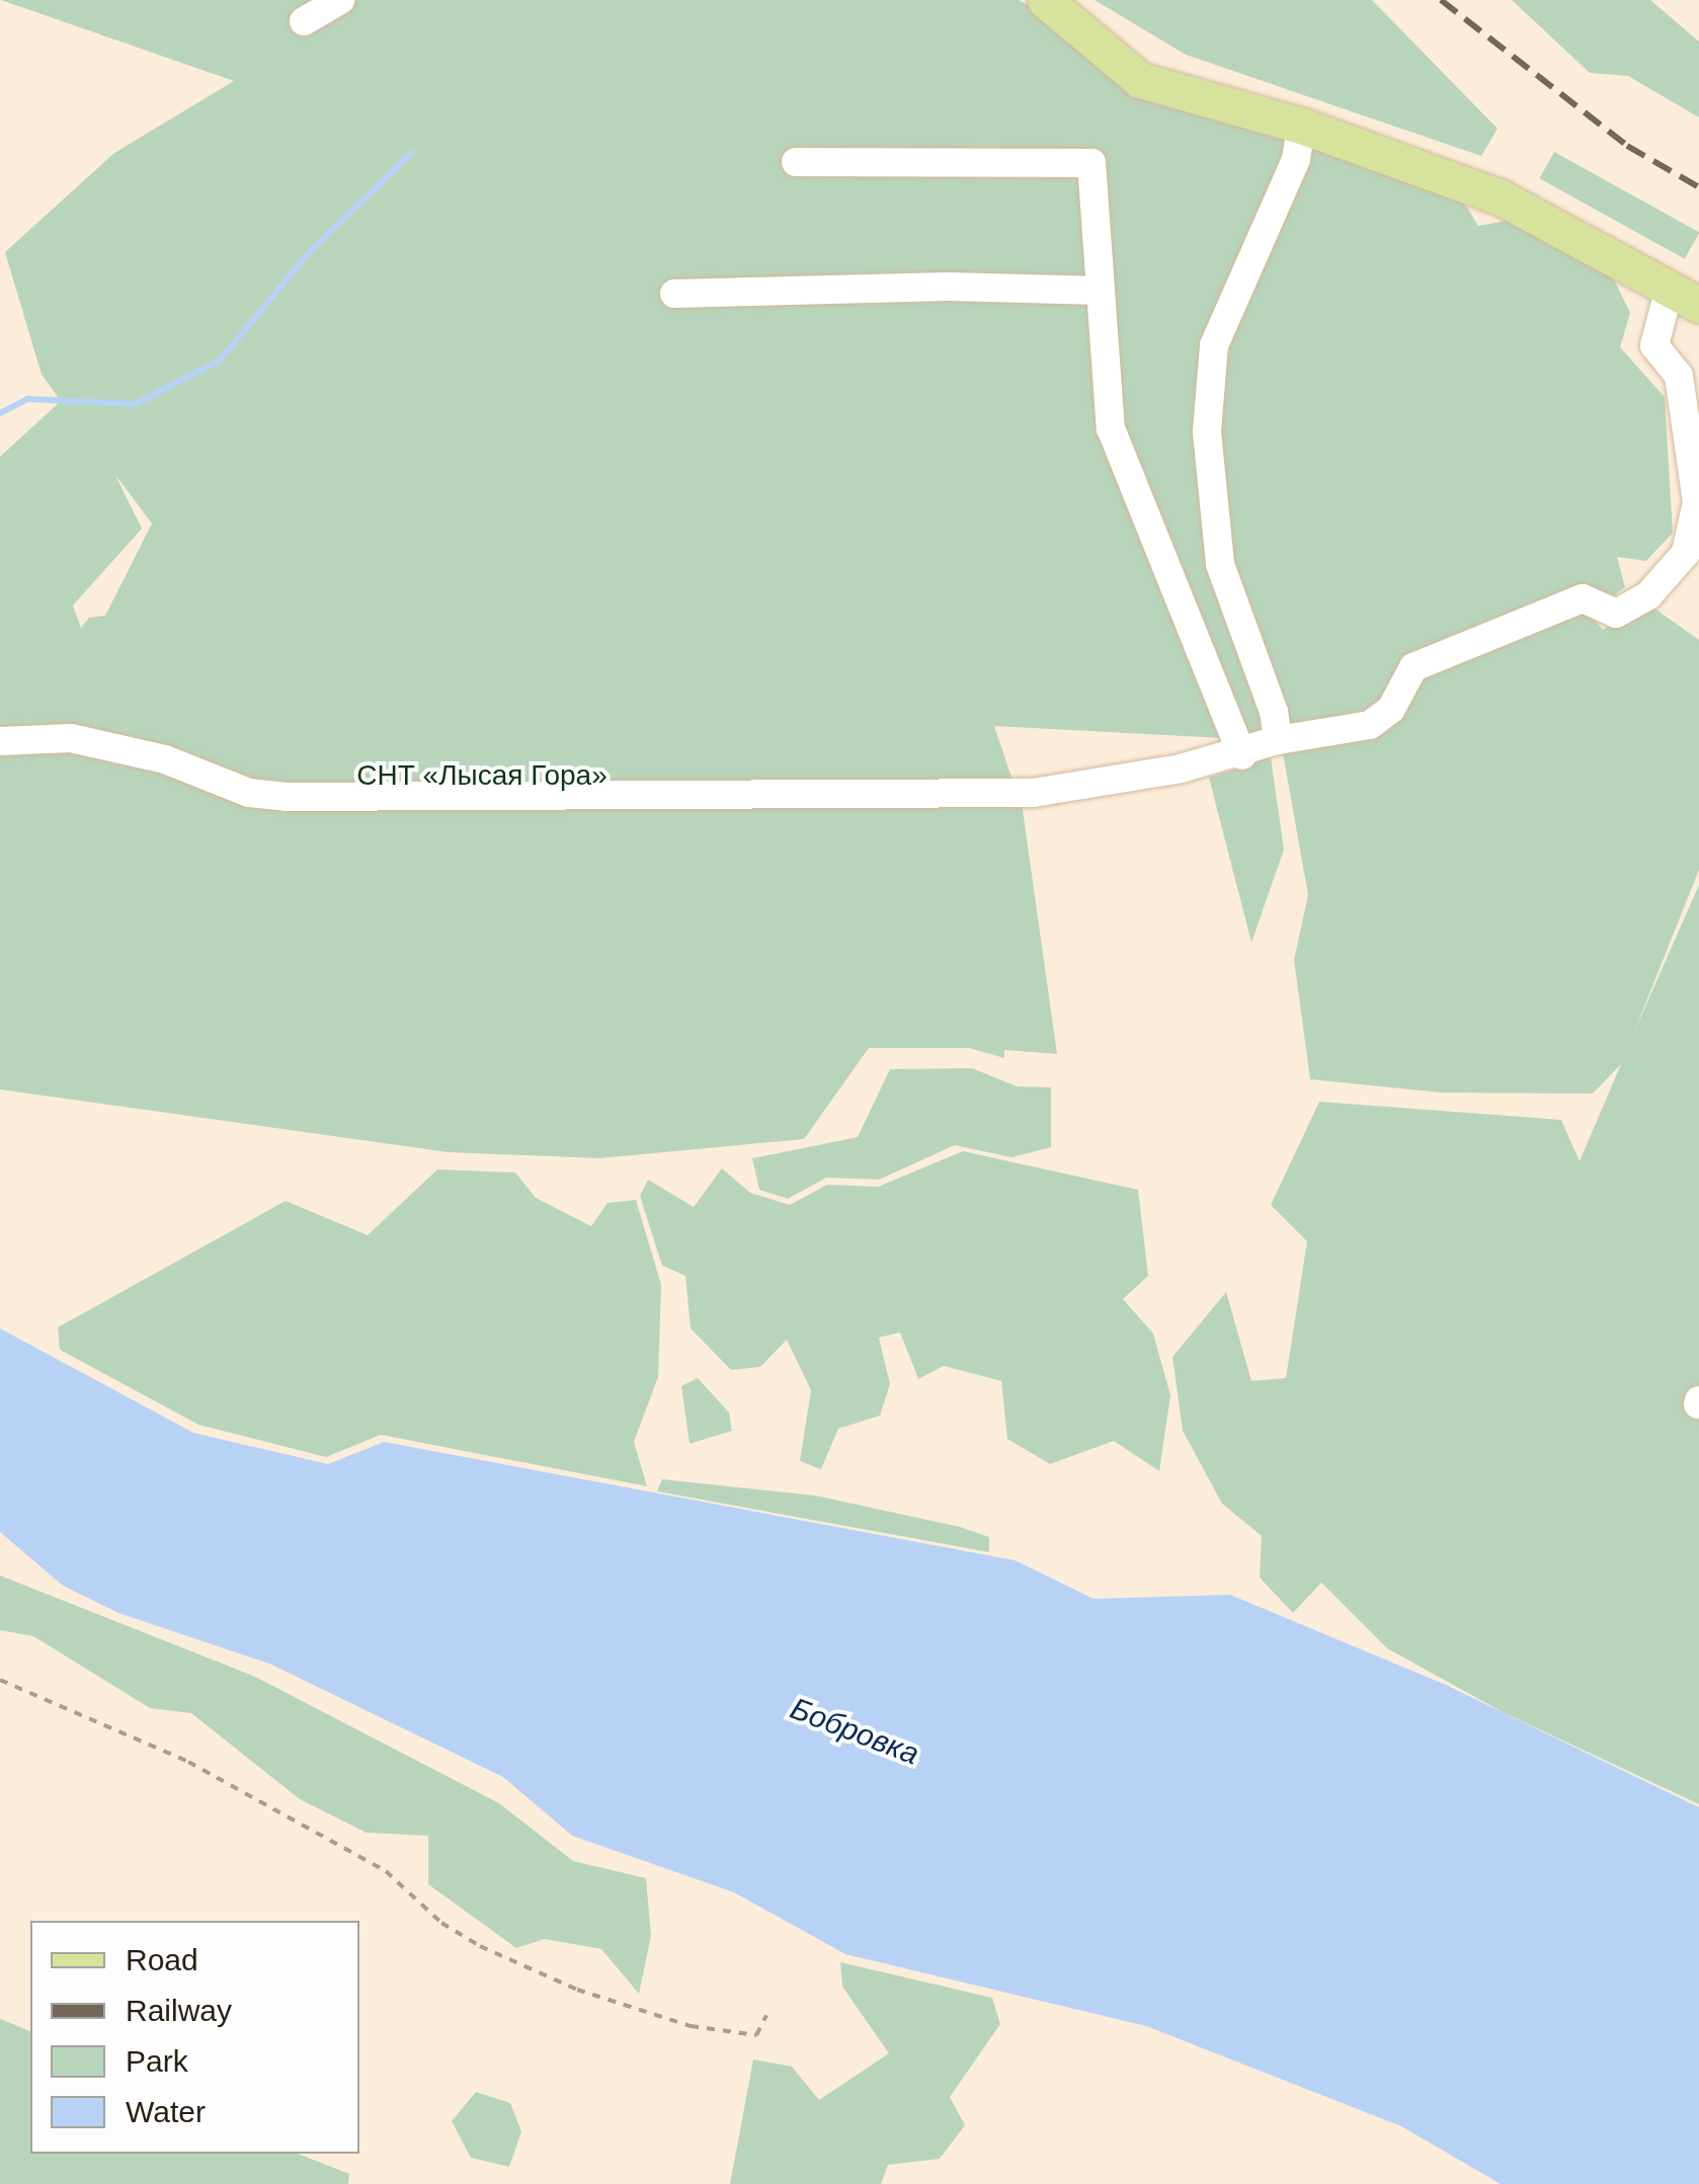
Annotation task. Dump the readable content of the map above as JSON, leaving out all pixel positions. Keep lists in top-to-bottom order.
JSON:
{
  "water": ["Бобровка"],
  "parks": ["СНТ «Лысая Гора»"],
  "legend": [
    "Road",
    "Railway",
    "Park",
    "Water"
  ]
}
